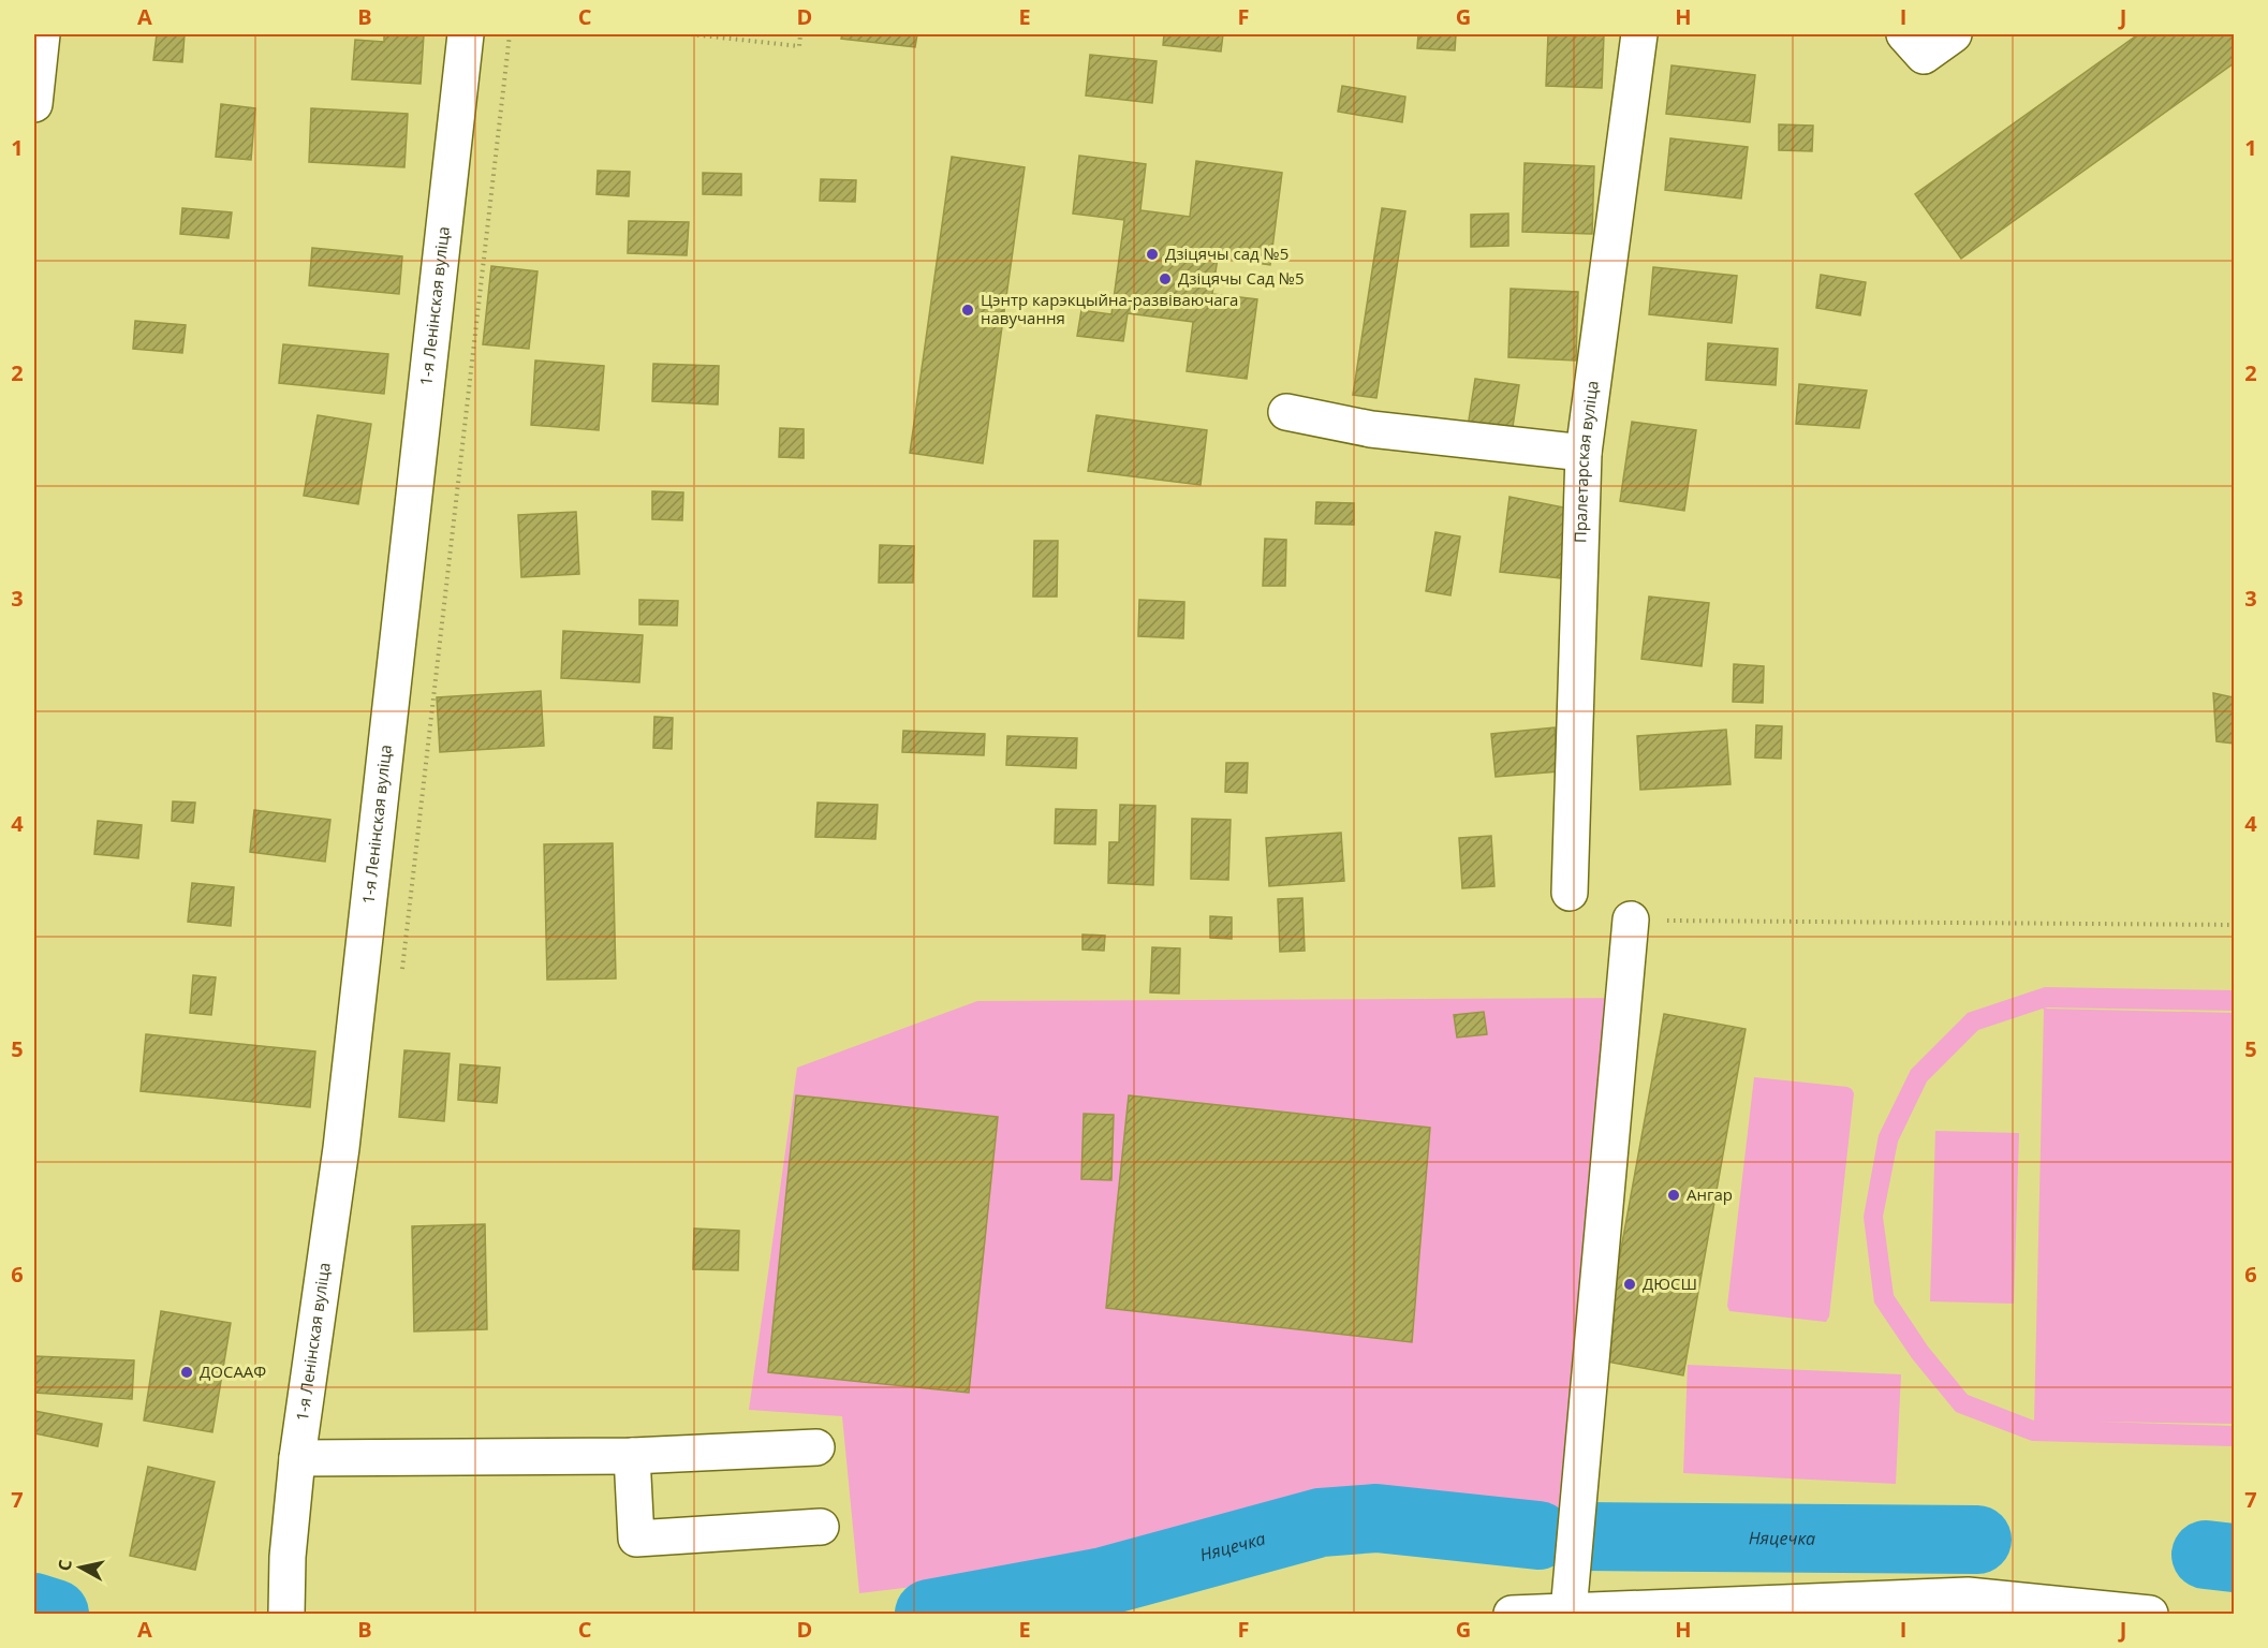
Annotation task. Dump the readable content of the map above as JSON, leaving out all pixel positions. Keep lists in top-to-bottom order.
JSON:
{
  "streets": {
    "main road": ["1-я Ленінская вуліца", "Пралетарская вуліца"]
  },
  "water": ["Няцечка"],
  "places": [
    "Дзіцячы сад №5",
    "Дзіцячы Сад №5",
    "Цэнтр карэкцыйна-развіваючага навучання",
    "Ангар",
    "ДЮСШ",
    "ДОСААФ"
  ],
  "north": "left",
  "grid": {
    "columns": [
      "A",
      "B",
      "C",
      "D",
      "E",
      "F",
      "G",
      "H",
      "I",
      "J"
    ],
    "rows": [
      "1",
      "2",
      "3",
      "4",
      "5",
      "6",
      "7"
    ]
  }
}
